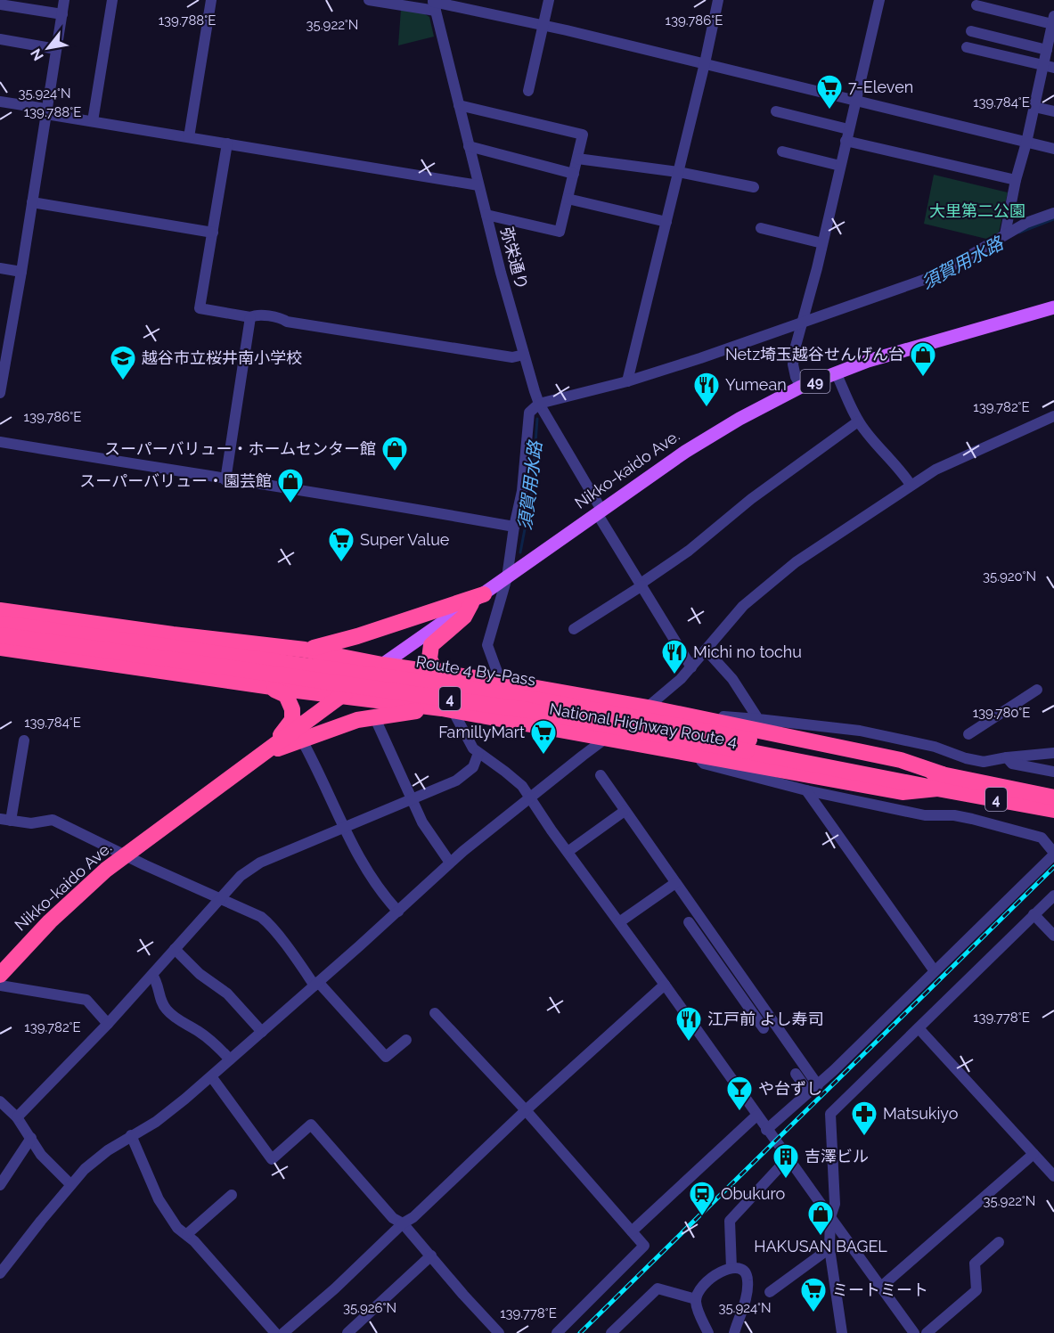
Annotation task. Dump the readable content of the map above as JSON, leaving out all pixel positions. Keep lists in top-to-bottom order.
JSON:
{
  "streets": {
    "highway": [
      "Nikko-kaido Ave.",
      "Route 4 By-Pass",
      "4",
      "National Highway Route 4"
    ],
    "main road": ["49"],
    "street": ["弥栄通り"]
  },
  "crossings": [
    ["弥栄通り", "Nikko-kaido Ave."],
    ["Nikko-kaido Ave.", "4"],
    ["Nikko-kaido Ave.", "National Highway Route 4"],
    ["Route 4 By-Pass", "4"],
    ["Route 4 By-Pass", "National Highway Route 4"],
    ["4", "National Highway Route 4"]
  ],
  "water": ["須賀用水路"],
  "parks": ["大里第二公園"],
  "places": {
    "supermarket": [
      "7-Eleven",
      "Super Value",
      "FamillyMart",
      "ミートミート"
    ],
    "shop": [
      "Netz埼玉越谷せんげん台",
      "スーパーバリュー・ホームセンター館",
      "スーパーバリュー・園芸館",
      "HAKUSAN BAGEL"
    ],
    "school or university": ["越谷市立桜井南小学校"],
    "restaurant": ["Yumean", "Michi no tochu", "江戸前 よし寿司"],
    "bar": ["や台ずし"],
    "pharmacy": ["Matsukiyo"],
    "building": ["吉澤ビル"],
    "station": ["Obukuro"]
  },
  "north": "bottom left",
  "coordinates": [
    "139.788°E",
    "139.786°E",
    "35.922°N",
    "35.924°N",
    "139.784°E",
    "139.782°E",
    "35.920°N",
    "139.780°E",
    "139.778°E",
    "35.926°N"
  ]
}
